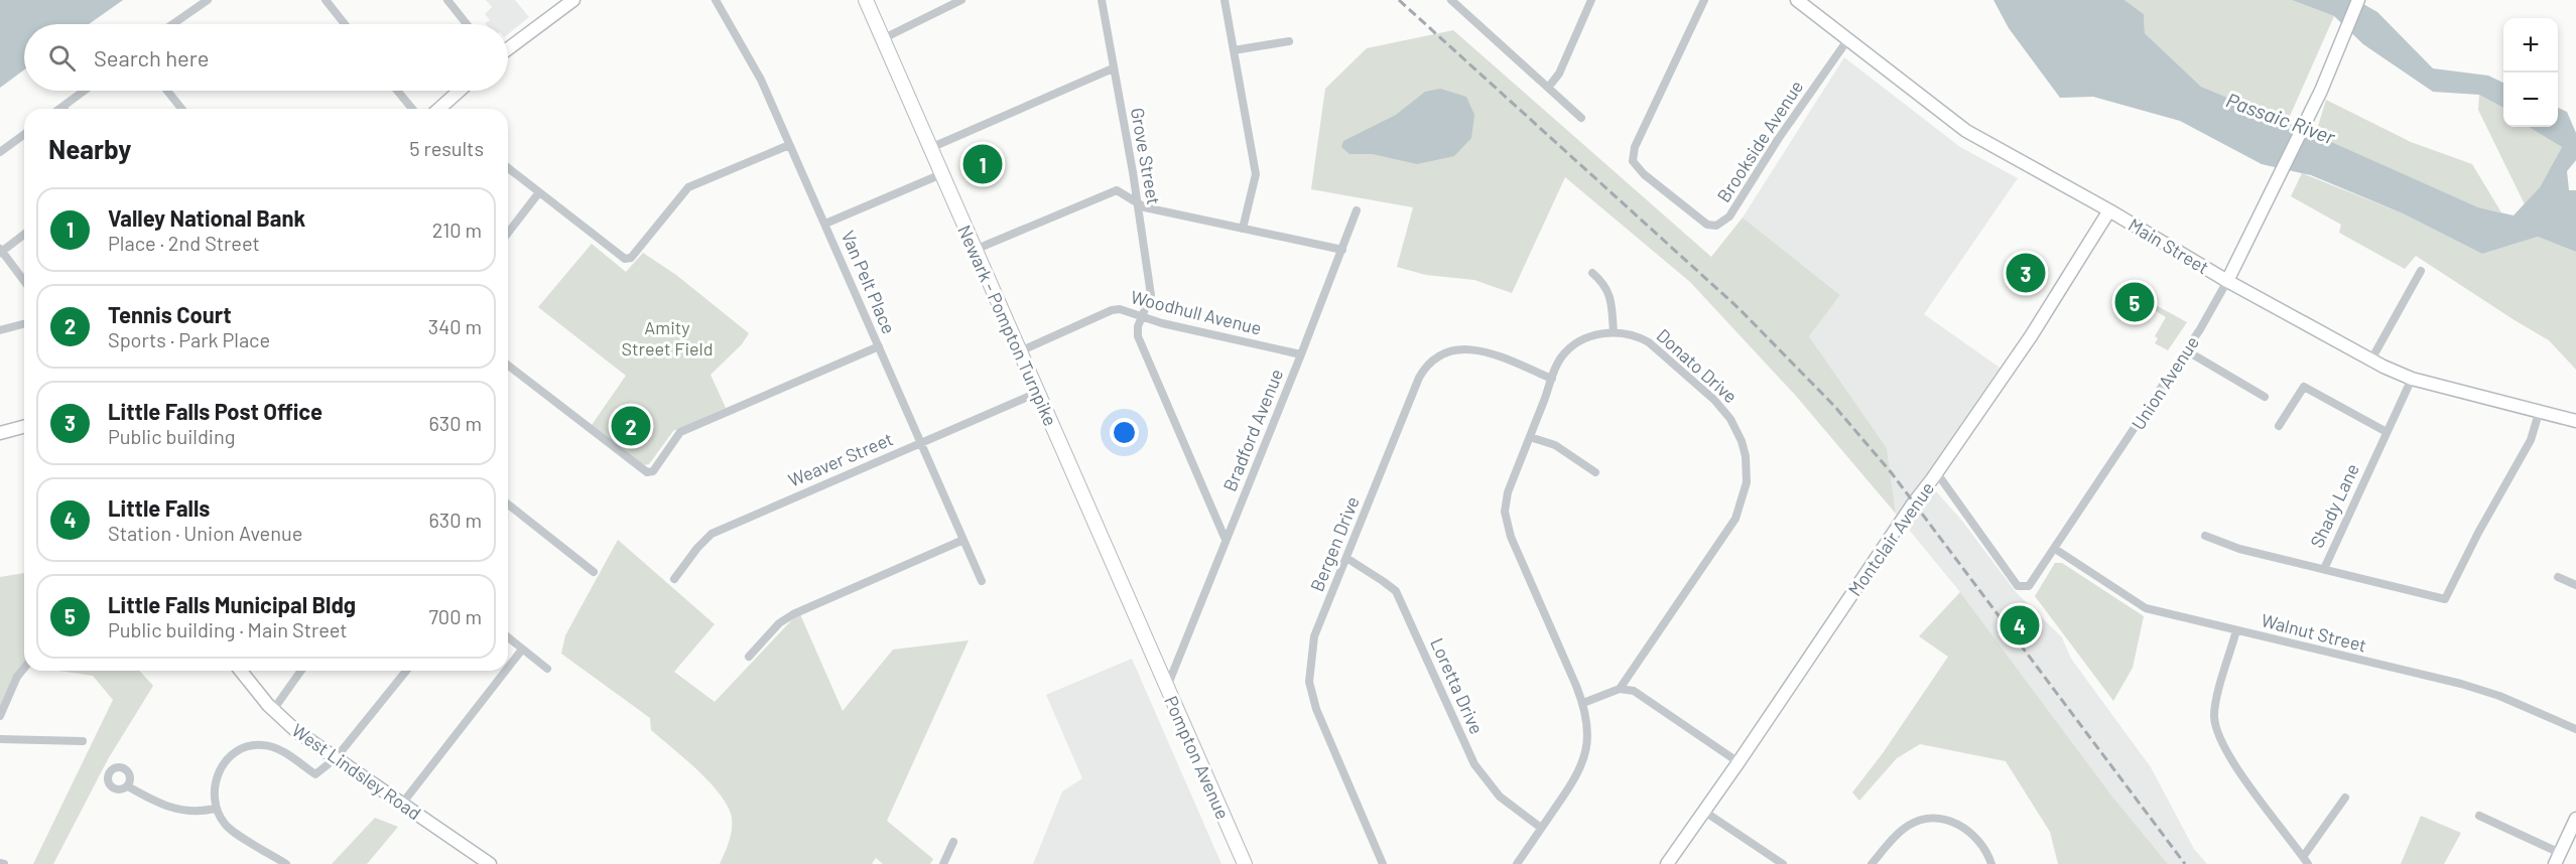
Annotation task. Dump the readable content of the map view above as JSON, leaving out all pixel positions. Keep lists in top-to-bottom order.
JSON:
{
  "streets": {
    "main road": [
      "Main Street",
      "Newark - Pompton Turnpike",
      "Union Avenue",
      "Montclair Avenue",
      "Pompton Avenue",
      "West Lindsley Road"
    ],
    "street": [
      "Brookside Avenue",
      "Grove Street",
      "Van Pelt Place",
      "Woodhull Avenue",
      "Donato Drive",
      "Bradford Avenue",
      "Weaver Street",
      "Shady Lane",
      "Bergen Drive",
      "Walnut Street",
      "Loretta Drive"
    ]
  },
  "crossings": [
    ["Brookside Avenue", "Main Street"],
    ["Grove Street", "Woodhull Avenue"],
    ["Grove Street", "Bradford Avenue"],
    ["Main Street", "Union Avenue"],
    ["Main Street", "Shady Lane"],
    ["Main Street", "Montclair Avenue"],
    ["Van Pelt Place", "Weaver Street"],
    ["Woodhull Avenue", "Newark - Pompton Turnpike"],
    ["Woodhull Avenue", "Bradford Avenue"],
    ["Newark - Pompton Turnpike", "Weaver Street"],
    ["Newark - Pompton Turnpike", "Pompton Avenue"],
    ["Union Avenue", "Montclair Avenue"],
    ["Union Avenue", "Walnut Street"],
    ["Bradford Avenue", "Pompton Avenue"],
    ["Bergen Drive", "Loretta Drive"]
  ],
  "water": ["Passaic River"],
  "parks": ["Amity Street Field"],
  "page": {
    "map_buttons": ["+", "−"],
    "search": "Search here",
    "heading": ["Nearby", "5 results"],
    "pins": [
      "1",
      "3",
      "5",
      "2",
      "4"
    ],
    "list": [
      {
        "mark": "1",
        "name": "Valley National Bank",
        "note": "Place · 2nd Street",
        "value": "210 m"
      },
      {
        "mark": "2",
        "name": "Tennis Court",
        "note": "Sports · Park Place",
        "value": "340 m"
      },
      {
        "mark": "3",
        "name": "Little Falls Post Office",
        "note": "Public building",
        "value": "630 m"
      },
      {
        "mark": "4",
        "name": "Little Falls",
        "note": "Station · Union Avenue",
        "value": "630 m"
      },
      {
        "mark": "5",
        "name": "Little Falls Municipal Bldg",
        "note": "Public building · Main Street",
        "value": "700 m"
      }
    ]
  }
}
